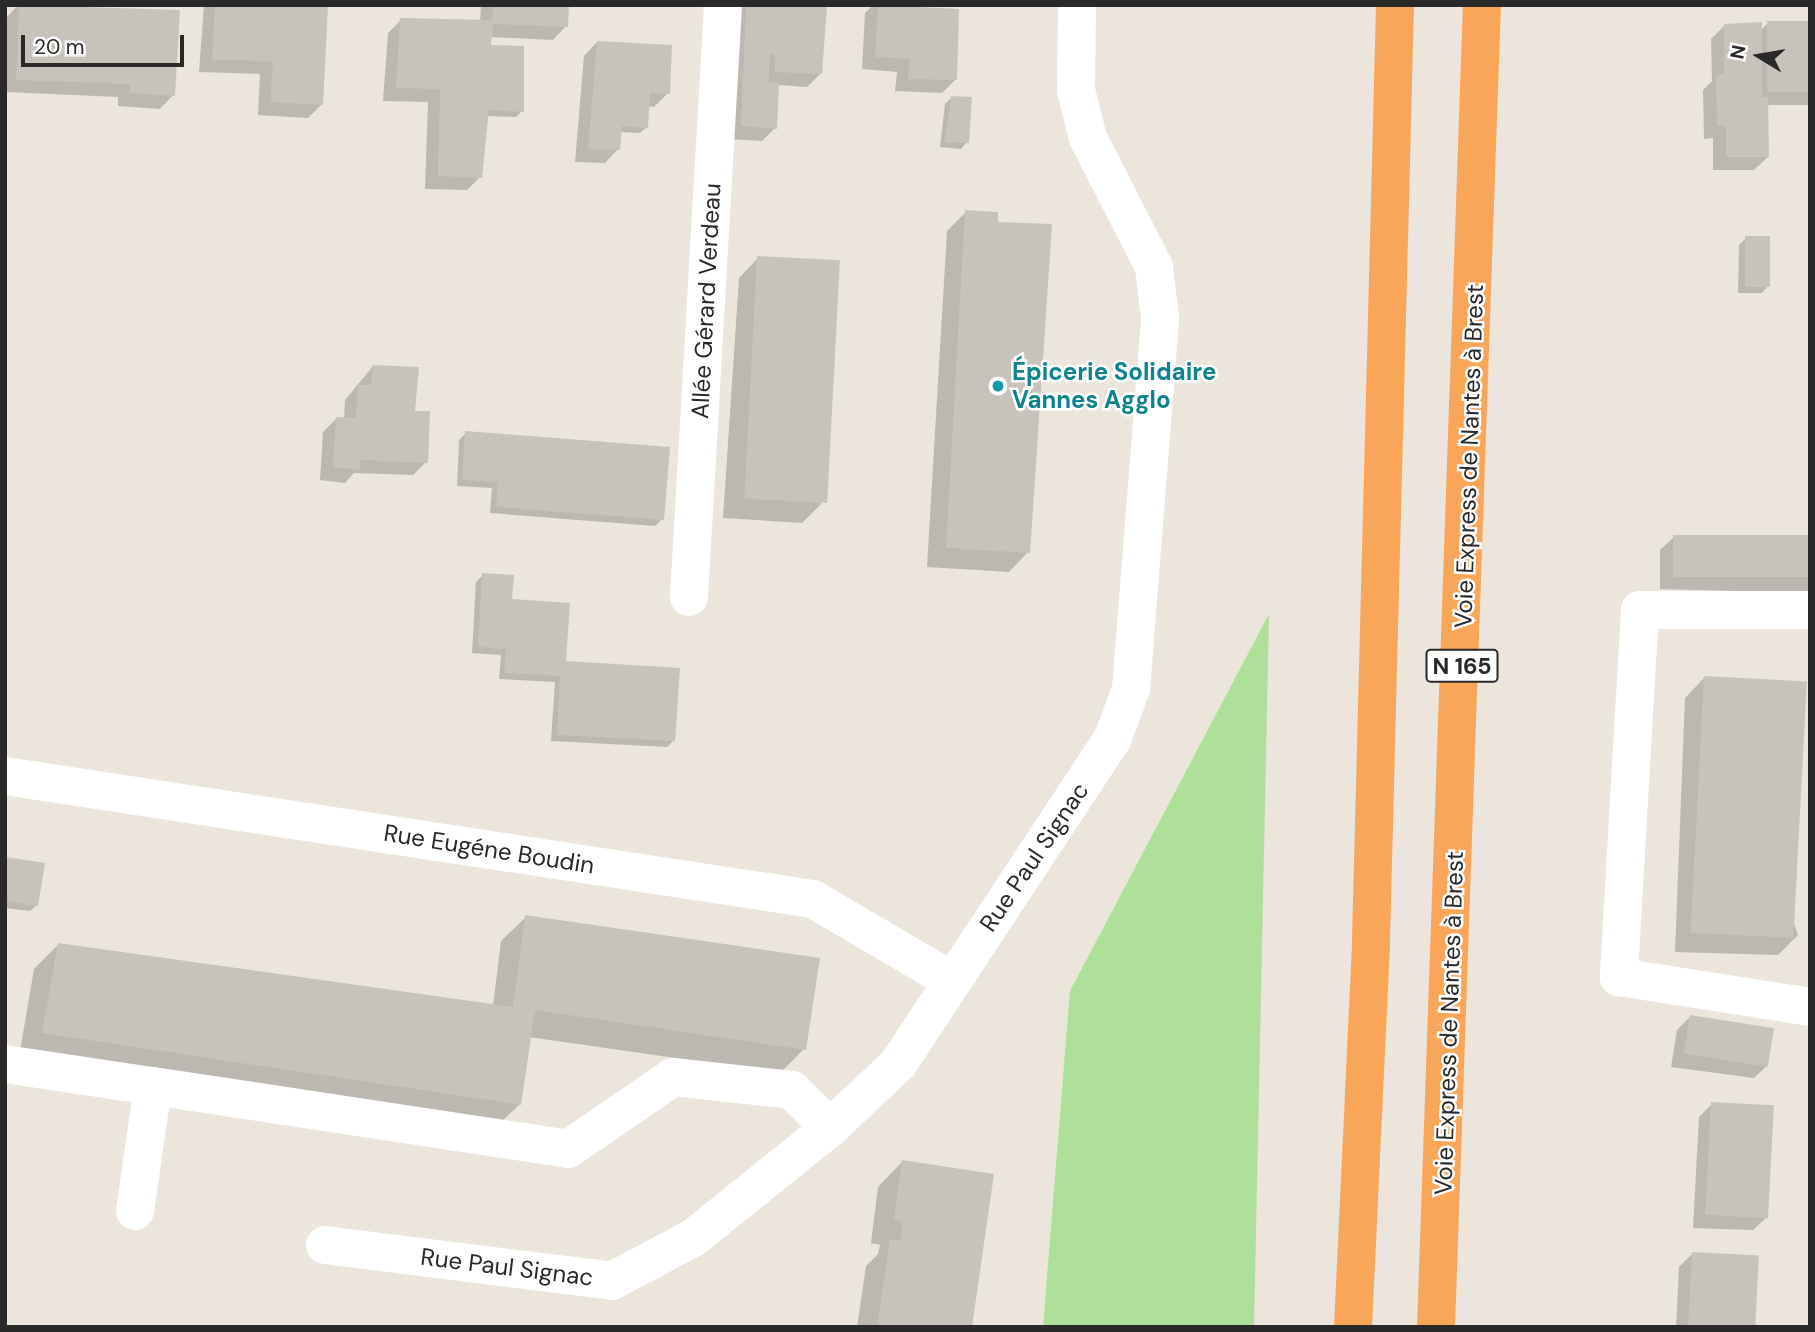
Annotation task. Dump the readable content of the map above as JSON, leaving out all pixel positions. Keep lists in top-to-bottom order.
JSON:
{
  "streets": {
    "highway": ["Voie Express de Nantes à Brest", "N 165"],
    "street": ["Allée Gérard Verdeau", "Rue Eugéne Boudin", "Rue Paul Signac"]
  },
  "crossings": [
    ["Rue Eugéne Boudin", "Rue Paul Signac"]
  ],
  "places": ["Épicerie Solidaire Vannes Agglo"],
  "scale_bar": "20 m",
  "north": "left"
}
